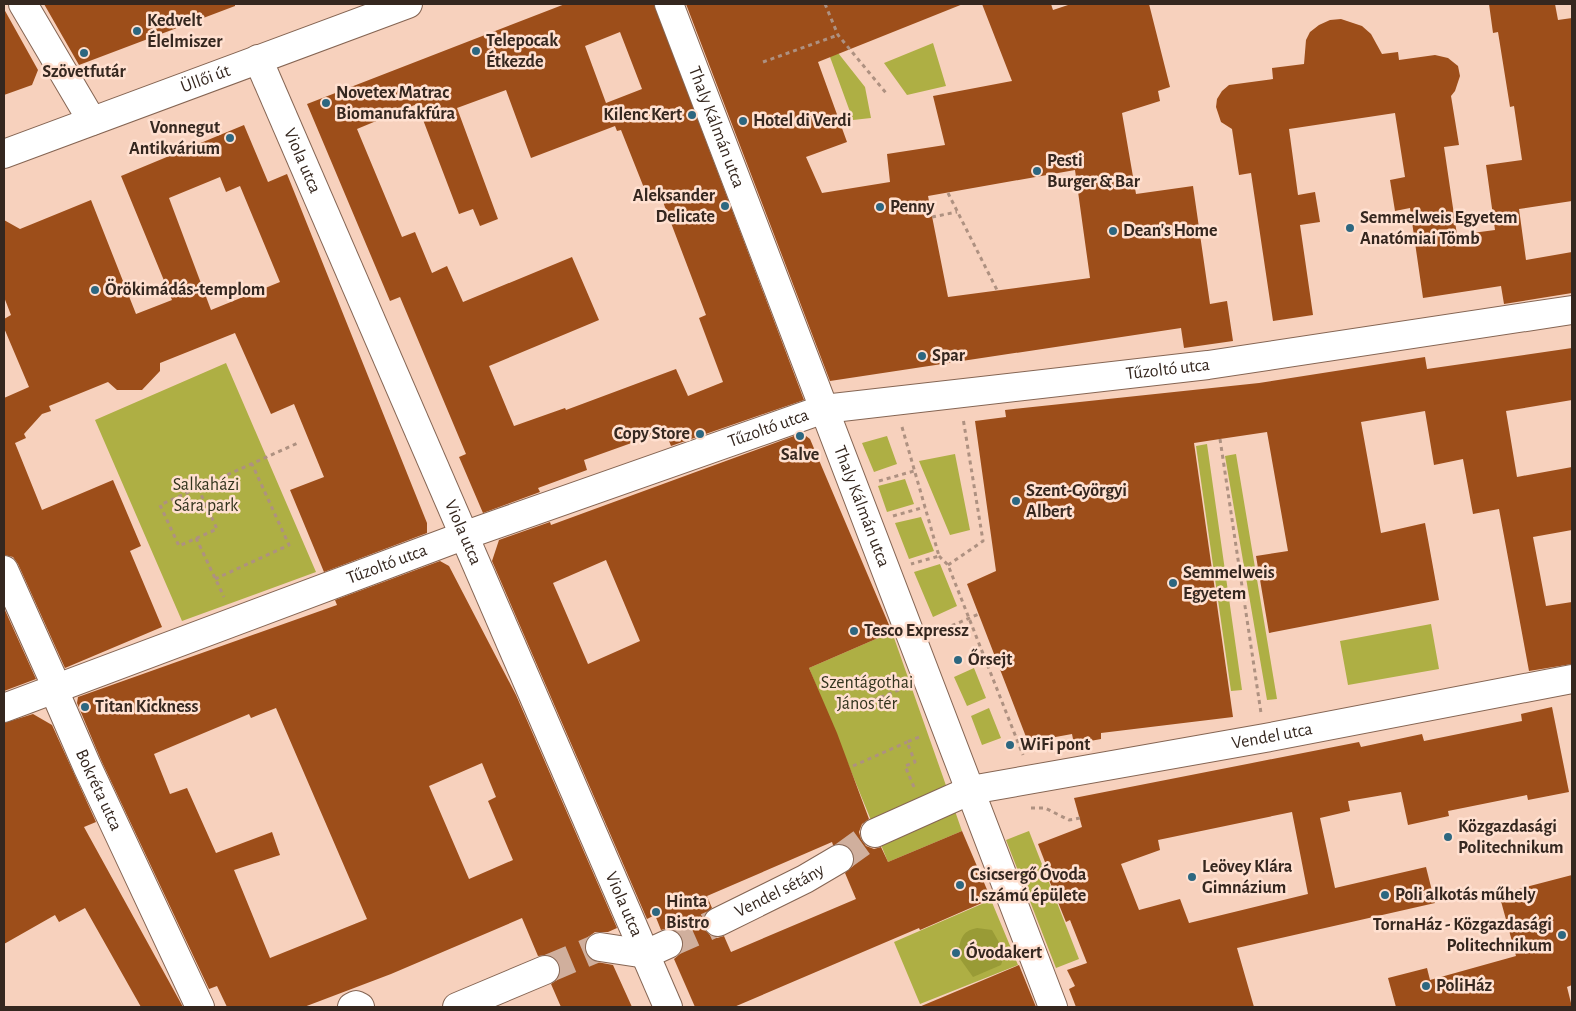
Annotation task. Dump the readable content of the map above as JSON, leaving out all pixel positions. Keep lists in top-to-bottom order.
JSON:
{
  "streets": {
    "street": [
      "Üllői út",
      "Thaly Kálmán utca",
      "Viola utca",
      "Tűzoltó utca",
      "Vendel utca",
      "Bokréta utca",
      "Vendel sétány"
    ]
  },
  "crossings": [
    ["Üllői út", "Viola utca"],
    ["Thaly Kálmán utca", "Tűzoltó utca"],
    ["Thaly Kálmán utca", "Vendel utca"],
    ["Viola utca", "Tűzoltó utca"],
    ["Tűzoltó utca", "Bokréta utca"]
  ],
  "parks": ["Salkaházi Sára park", "Szentágothai János tér"],
  "places": [
    "Kedvelt Élelmiszer",
    "Telepocak Étkezde",
    "Szövetfutár",
    "Novetex Matrac Biomanufakfúra",
    "Kilenc Kert",
    "Hotel di Verdi",
    "Vonnegut Antikvárium",
    "Pesti Burger & Bar",
    "Aleksander Delicate",
    "Penny",
    "Semmelweis Egyetem Anatómiai Tömb",
    "Dean's Home",
    "Örökimádás-templom",
    "Spar",
    "Copy Store",
    "Salve",
    "Szent-Györgyi Albert",
    "Semmelweis Egyetem",
    "Tesco Expressz",
    "Őrsejt",
    "Titan Kickness",
    "WiFi pont",
    "Közgazdasági Politechnikum",
    "Leövey Klára Gimnázium",
    "Csicsergő Óvoda I. számú épülete",
    "Poli alkotás műhely",
    "Hinta Bistro",
    "TornaHáz - Közgazdasági Politechnikum",
    "Óvodakert",
    "PoliHáz"
  ]
}
